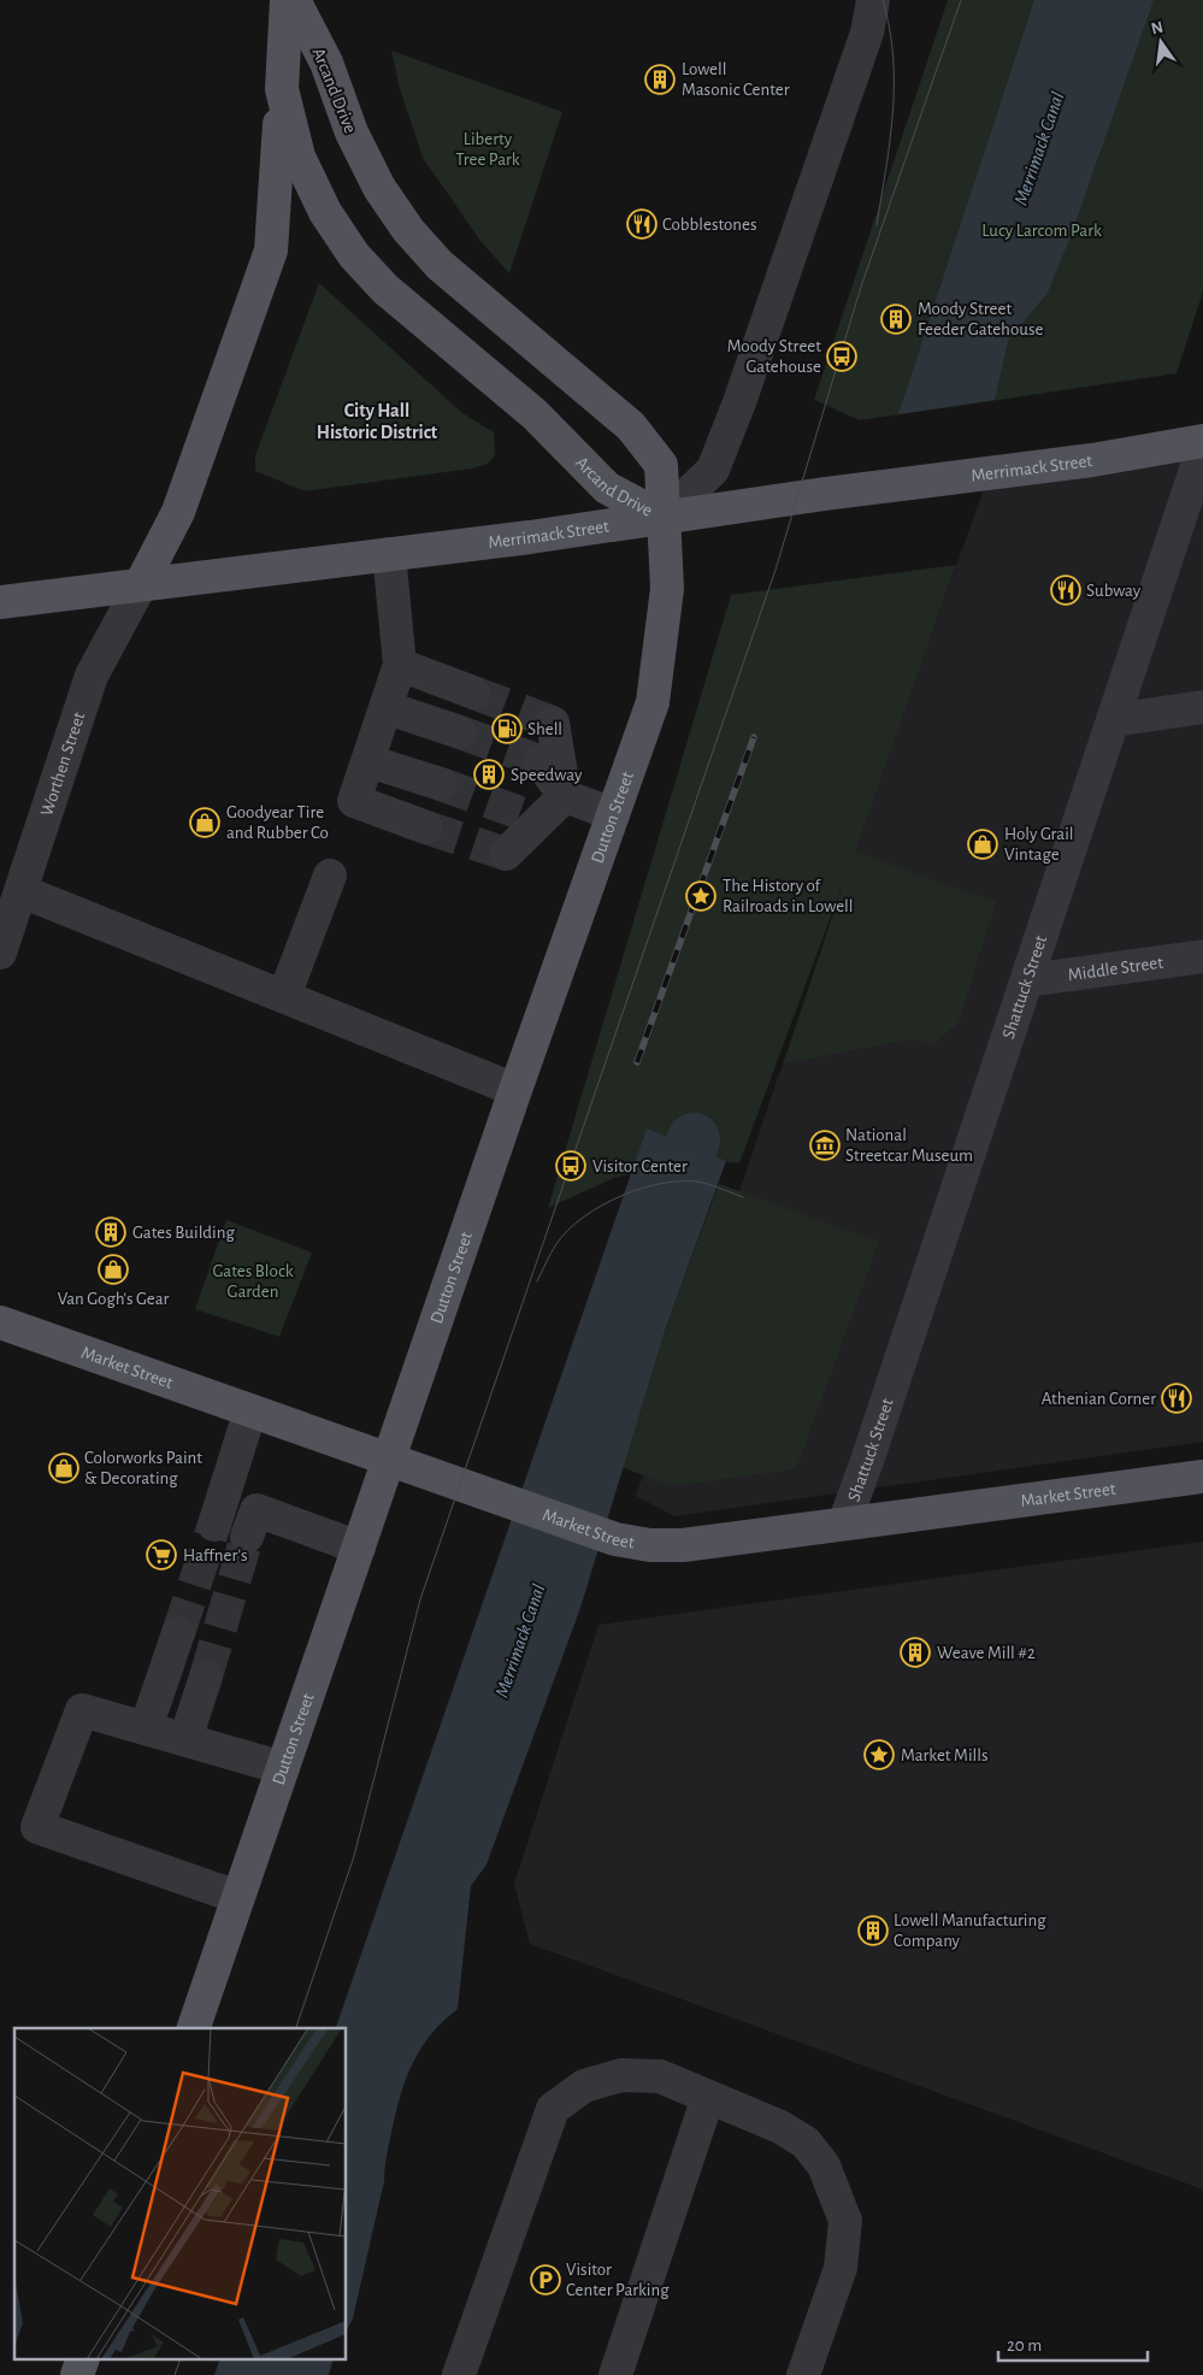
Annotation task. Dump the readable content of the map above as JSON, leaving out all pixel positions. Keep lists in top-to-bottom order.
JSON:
{
  "streets": {
    "main road": [
      "Arcand Drive",
      "Merrimack Street",
      "Dutton Street",
      "Market Street"
    ],
    "street": ["Worthen Street", "Middle Street", "Shattuck Street"]
  },
  "crossings": [
    ["Arcand Drive", "Merrimack Street"],
    ["Arcand Drive", "Worthen Street"],
    ["Arcand Drive", "Dutton Street"],
    ["Merrimack Street", "Worthen Street"],
    ["Merrimack Street", "Dutton Street"],
    ["Dutton Street", "Market Street"],
    ["Middle Street", "Shattuck Street"],
    ["Shattuck Street", "Market Street"]
  ],
  "districts": ["City Hall Historic District"],
  "water": ["Merrimack Canal"],
  "parks": ["Liberty Tree Park", "Lucy Larcom Park", "Gates Block Garden"],
  "places": {
    "building": [
      "Lowell Masonic Center",
      "Moody Street Feeder Gatehouse",
      "Speedway",
      "Gates Building",
      "Weave Mill #2",
      "Lowell Manufacturing Company"
    ],
    "restaurant": ["Cobblestones", "Subway", "Athenian Corner"],
    "bus stop": ["Moody Street Gatehouse", "Visitor Center"],
    "fuel station": ["Shell"],
    "shop": [
      "Goodyear Tire and Rubber Co",
      "Holy Grail Vintage",
      "Van Gogh's Gear",
      "Colorworks Paint & Decorating"
    ],
    "place": ["The History of Railroads in Lowell", "Market Mills"],
    "museum": ["National Streetcar Museum"],
    "supermarket": ["Haffner's"],
    "parking": ["Visitor Center Parking"]
  },
  "scale_bar": "20 m",
  "north": "top"
}
